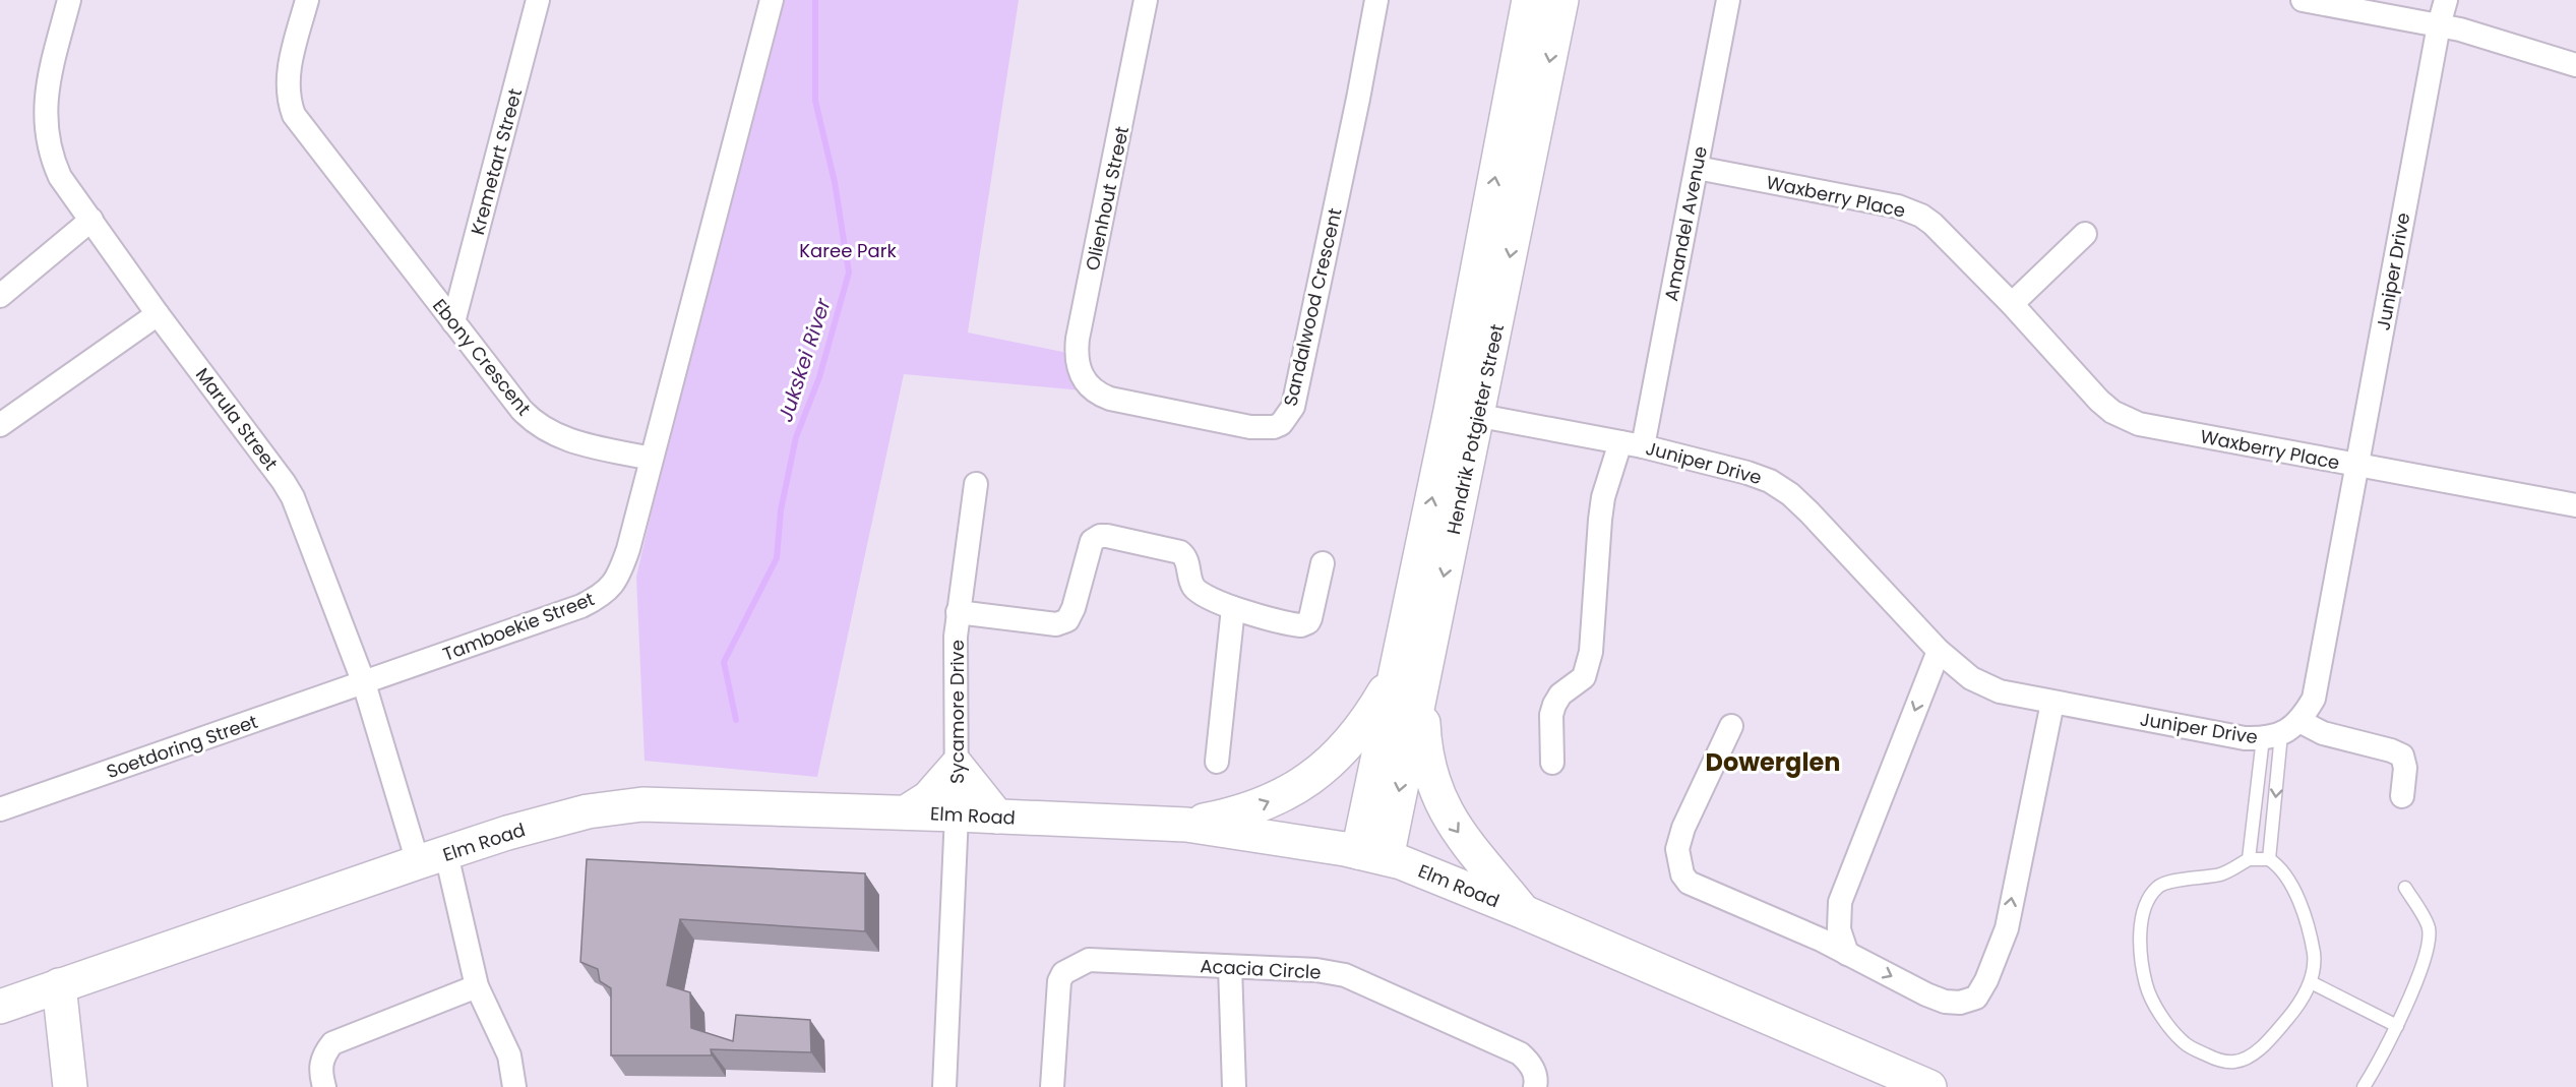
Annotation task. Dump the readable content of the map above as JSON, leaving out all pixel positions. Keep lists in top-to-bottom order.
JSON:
{
  "streets": {
    "street": [
      "Kremetart Street",
      "Waxberry Place",
      "Olienhout Street",
      "Amandel Avenue",
      "Juniper Drive",
      "Sandalwood Crescent",
      "Ebony Crescent",
      "Marula Street",
      "Hendrik Potgieter Street",
      "Tamboekie Street",
      "Sycamore Drive",
      "Soetdoring Street",
      "Elm Road",
      "Acacia Circle"
    ]
  },
  "crossings": [
    ["Kremetart Street", "Ebony Crescent"],
    ["Waxberry Place", "Amandel Avenue"],
    ["Waxberry Place", "Juniper Drive"],
    ["Olienhout Street", "Sandalwood Crescent"],
    ["Amandel Avenue", "Juniper Drive"],
    ["Juniper Drive", "Hendrik Potgieter Street"],
    ["Ebony Crescent", "Tamboekie Street"],
    ["Marula Street", "Tamboekie Street"],
    ["Marula Street", "Soetdoring Street"],
    ["Marula Street", "Elm Road"],
    ["Hendrik Potgieter Street", "Elm Road"],
    ["Tamboekie Street", "Soetdoring Street"],
    ["Sycamore Drive", "Elm Road"]
  ],
  "districts": ["Dowerglen"],
  "water": ["Jukskei River"],
  "parks": ["Karee Park"]
}
